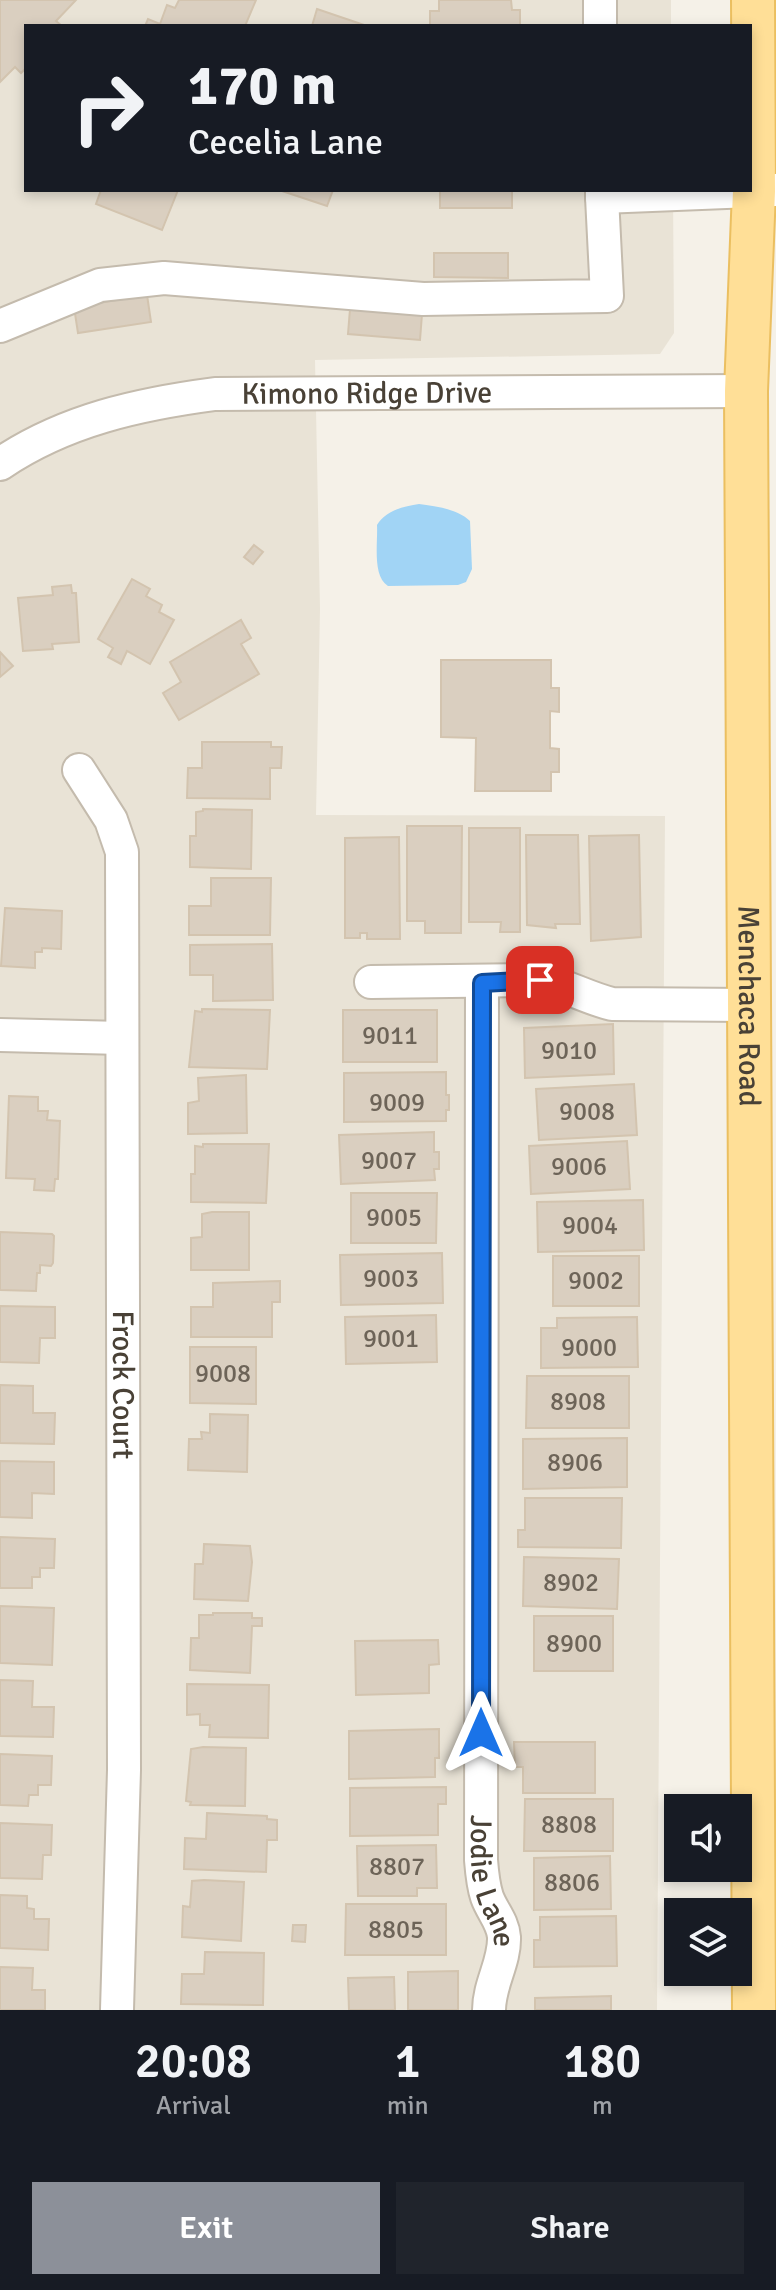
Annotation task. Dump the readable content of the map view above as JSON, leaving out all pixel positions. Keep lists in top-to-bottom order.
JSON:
{
  "streets": {
    "main road": ["Menchaca Road"],
    "street": ["Kimono Ridge Drive", "Frock Court", "Jodie Lane"]
  },
  "crossings": [
    ["Kimono Ridge Drive", "Menchaca Road"]
  ],
  "house_numbers": [
    "9011",
    "9010",
    "9009",
    "9008",
    "9007",
    "9006",
    "9005",
    "9004",
    "9003",
    "9002",
    "9001",
    "9000",
    "9008",
    "8908",
    "8906",
    "8902",
    "8900",
    "8808",
    "8807",
    "8806",
    "8805"
  ],
  "page": {
    "turn": ["170 m", "Cecelia Lane"],
    "eta": [
      "20:08",
      "Arrival",
      "1",
      "min",
      "180",
      "m"
    ],
    "buttons": ["Exit", "Share"]
  }
}
